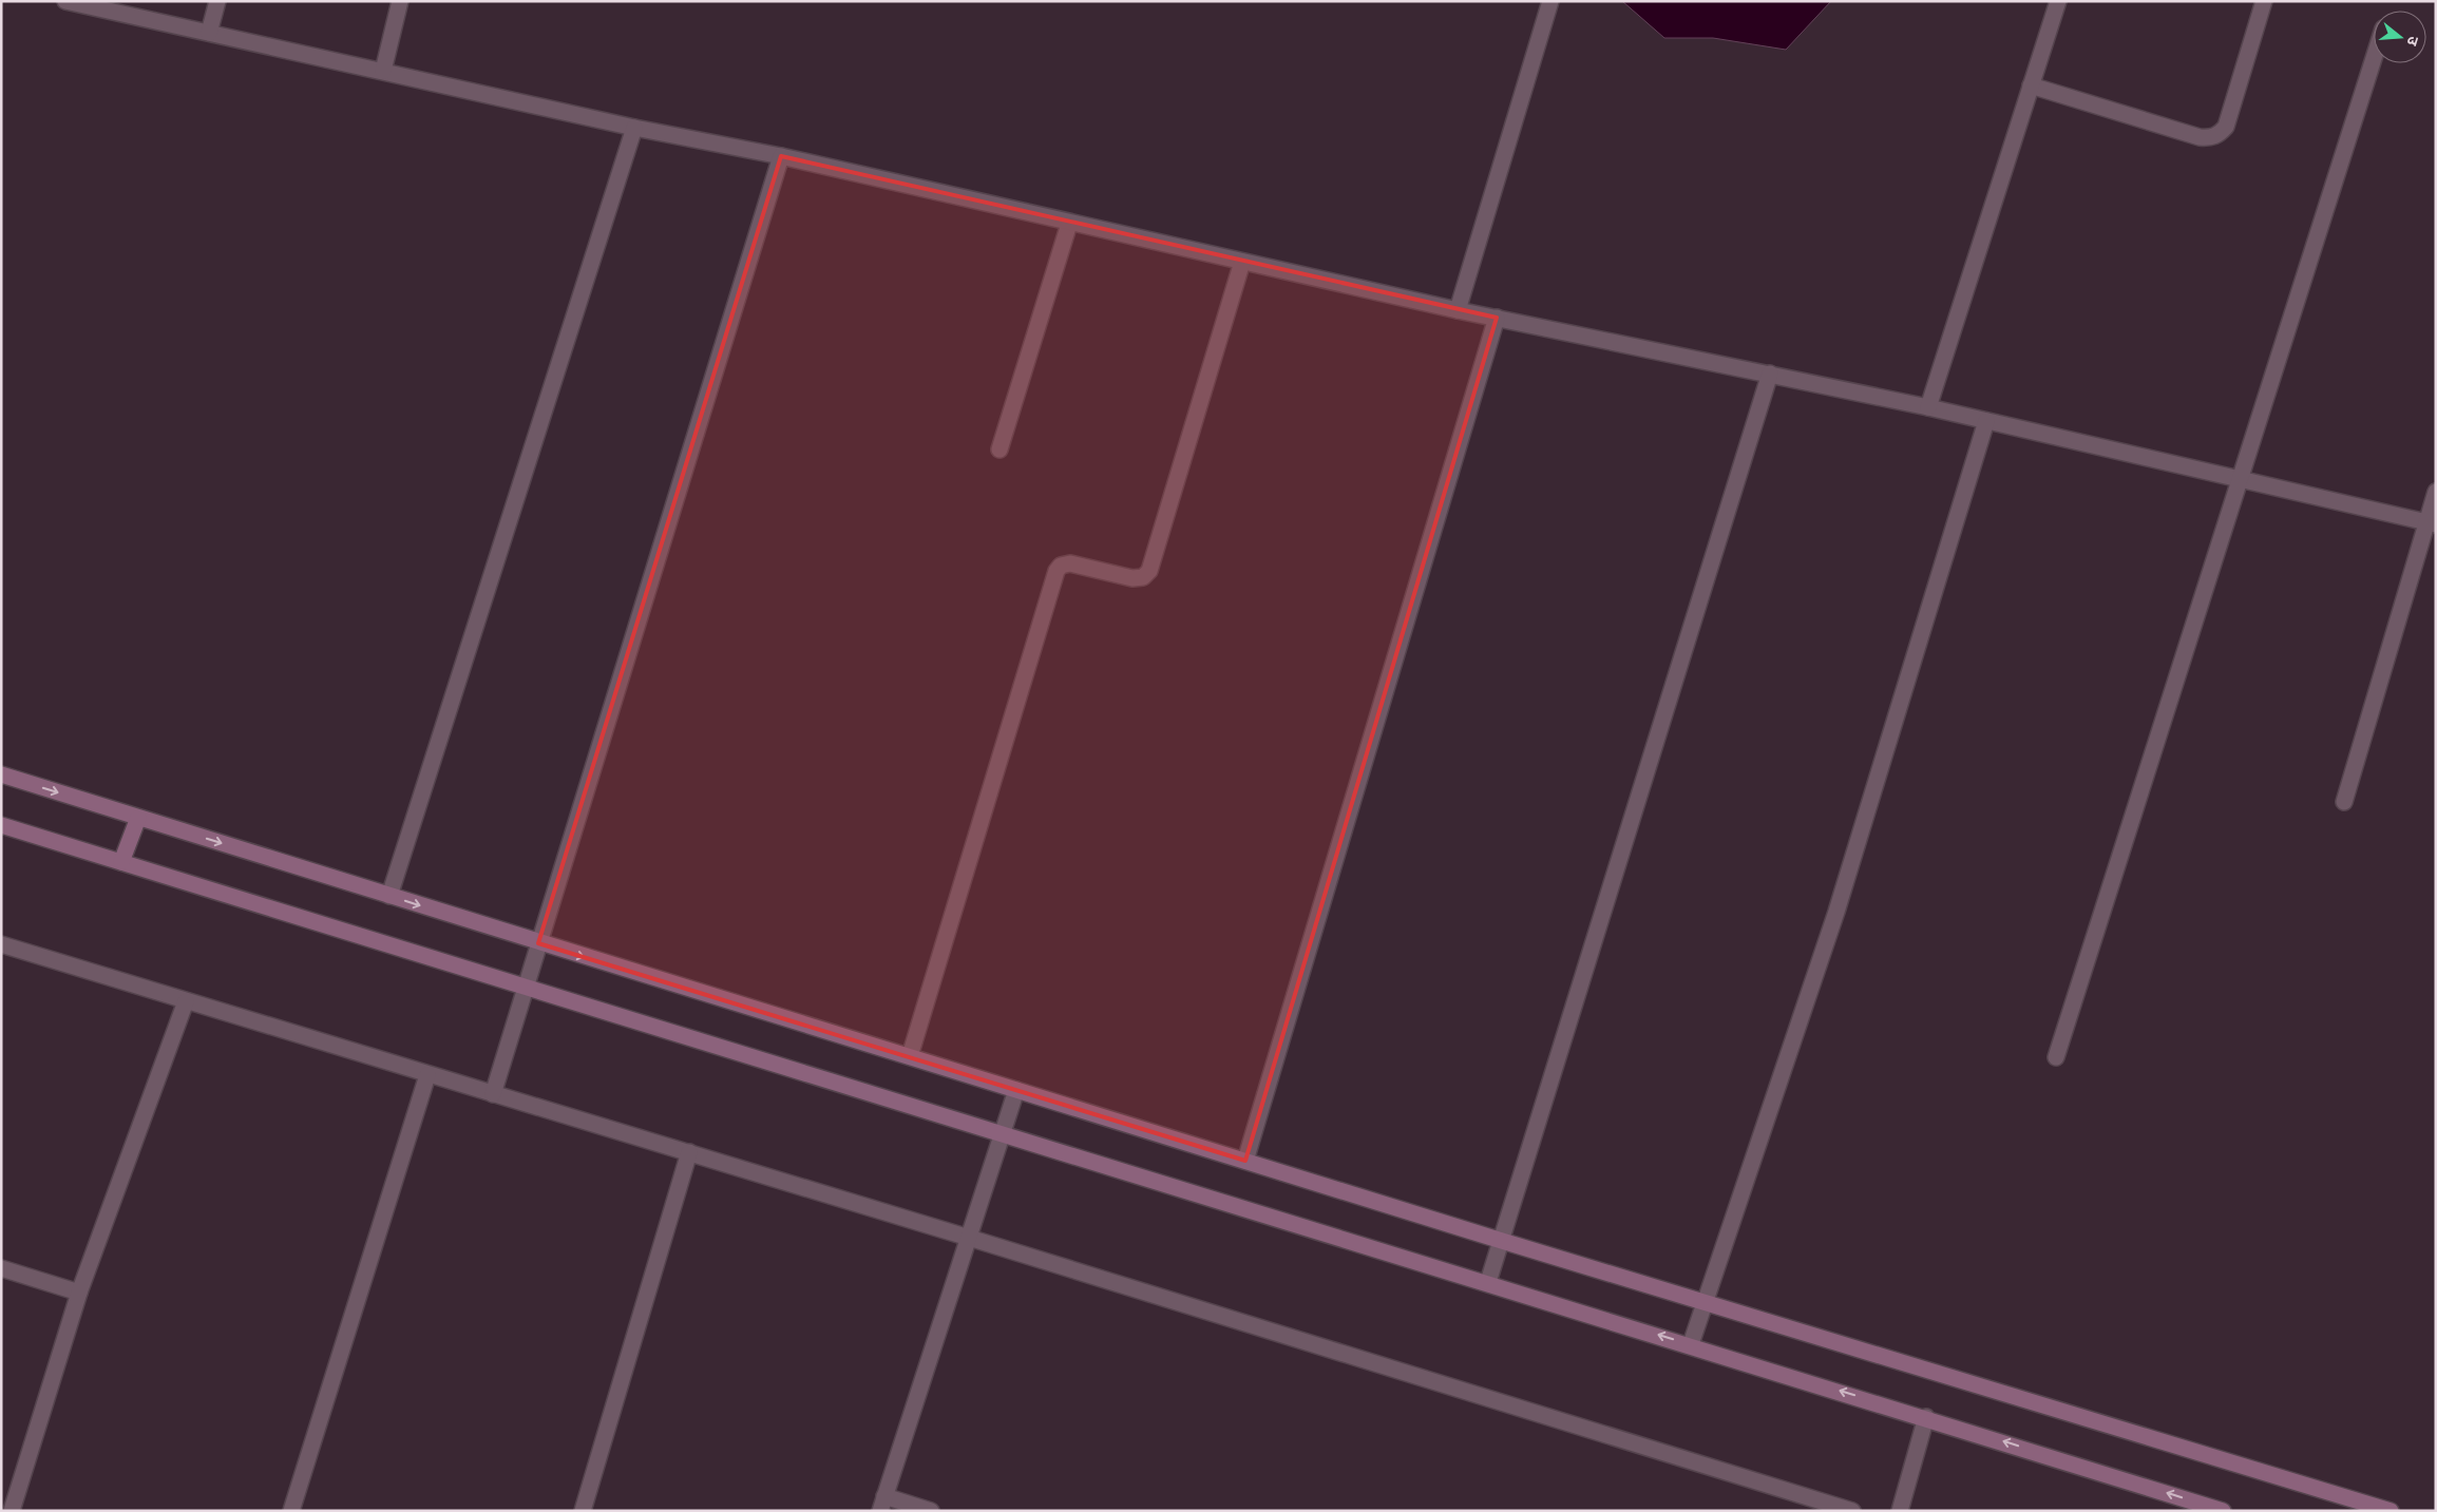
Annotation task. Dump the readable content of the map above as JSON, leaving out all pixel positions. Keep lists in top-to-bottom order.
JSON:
{
  "north": "right"
}
